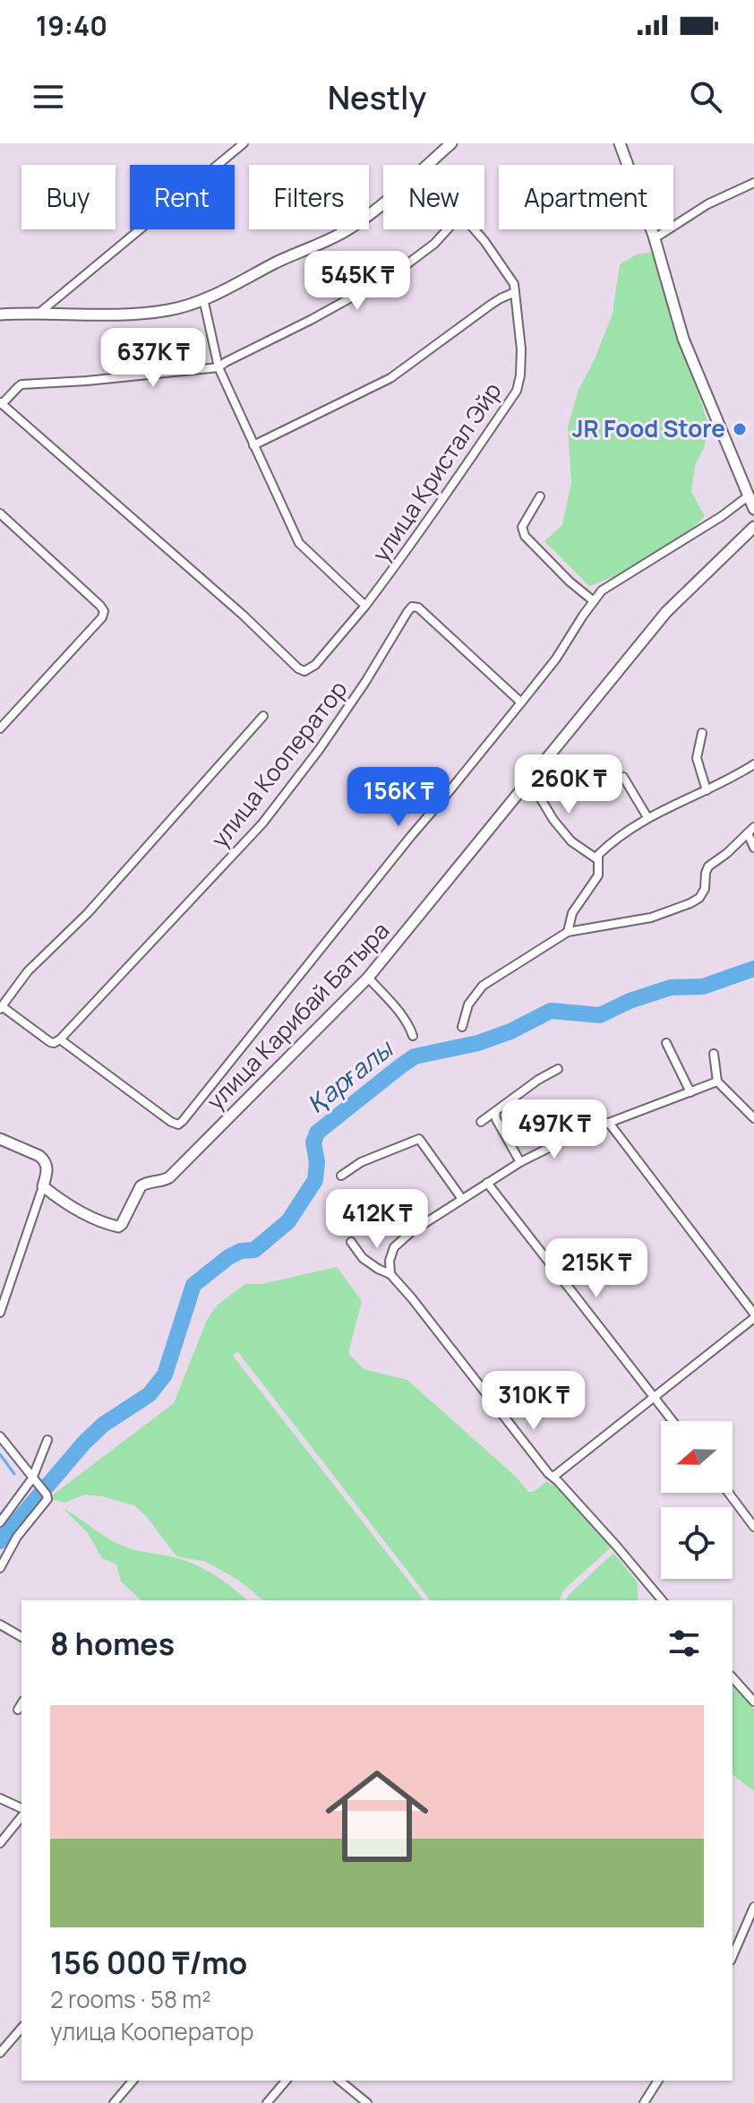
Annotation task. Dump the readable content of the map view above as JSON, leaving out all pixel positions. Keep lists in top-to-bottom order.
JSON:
{
  "streets": {
    "street": ["улица Кристал Эйр", "улица Кооператор", "улица Карибай Батыра"]
  },
  "water": ["Қарғалы"],
  "places": ["JR Food Store"],
  "north": "left",
  "page": {
    "status": "19:40",
    "header": "Nestly",
    "chip": [
      "Buy",
      "Rent",
      "Filters",
      "New",
      "Apartment"
    ],
    "price": [
      "545K ₸",
      "637K ₸",
      "260K ₸",
      "156K ₸",
      "497K ₸",
      "412K ₸",
      "215K ₸",
      "310K ₸"
    ],
    "heading": "8 homes",
    "list": [
      {
        "name": "156 000 ₸/mo",
        "note": "2 rooms · 58 m² · улица Кооператор"
      }
    ]
  }
}
